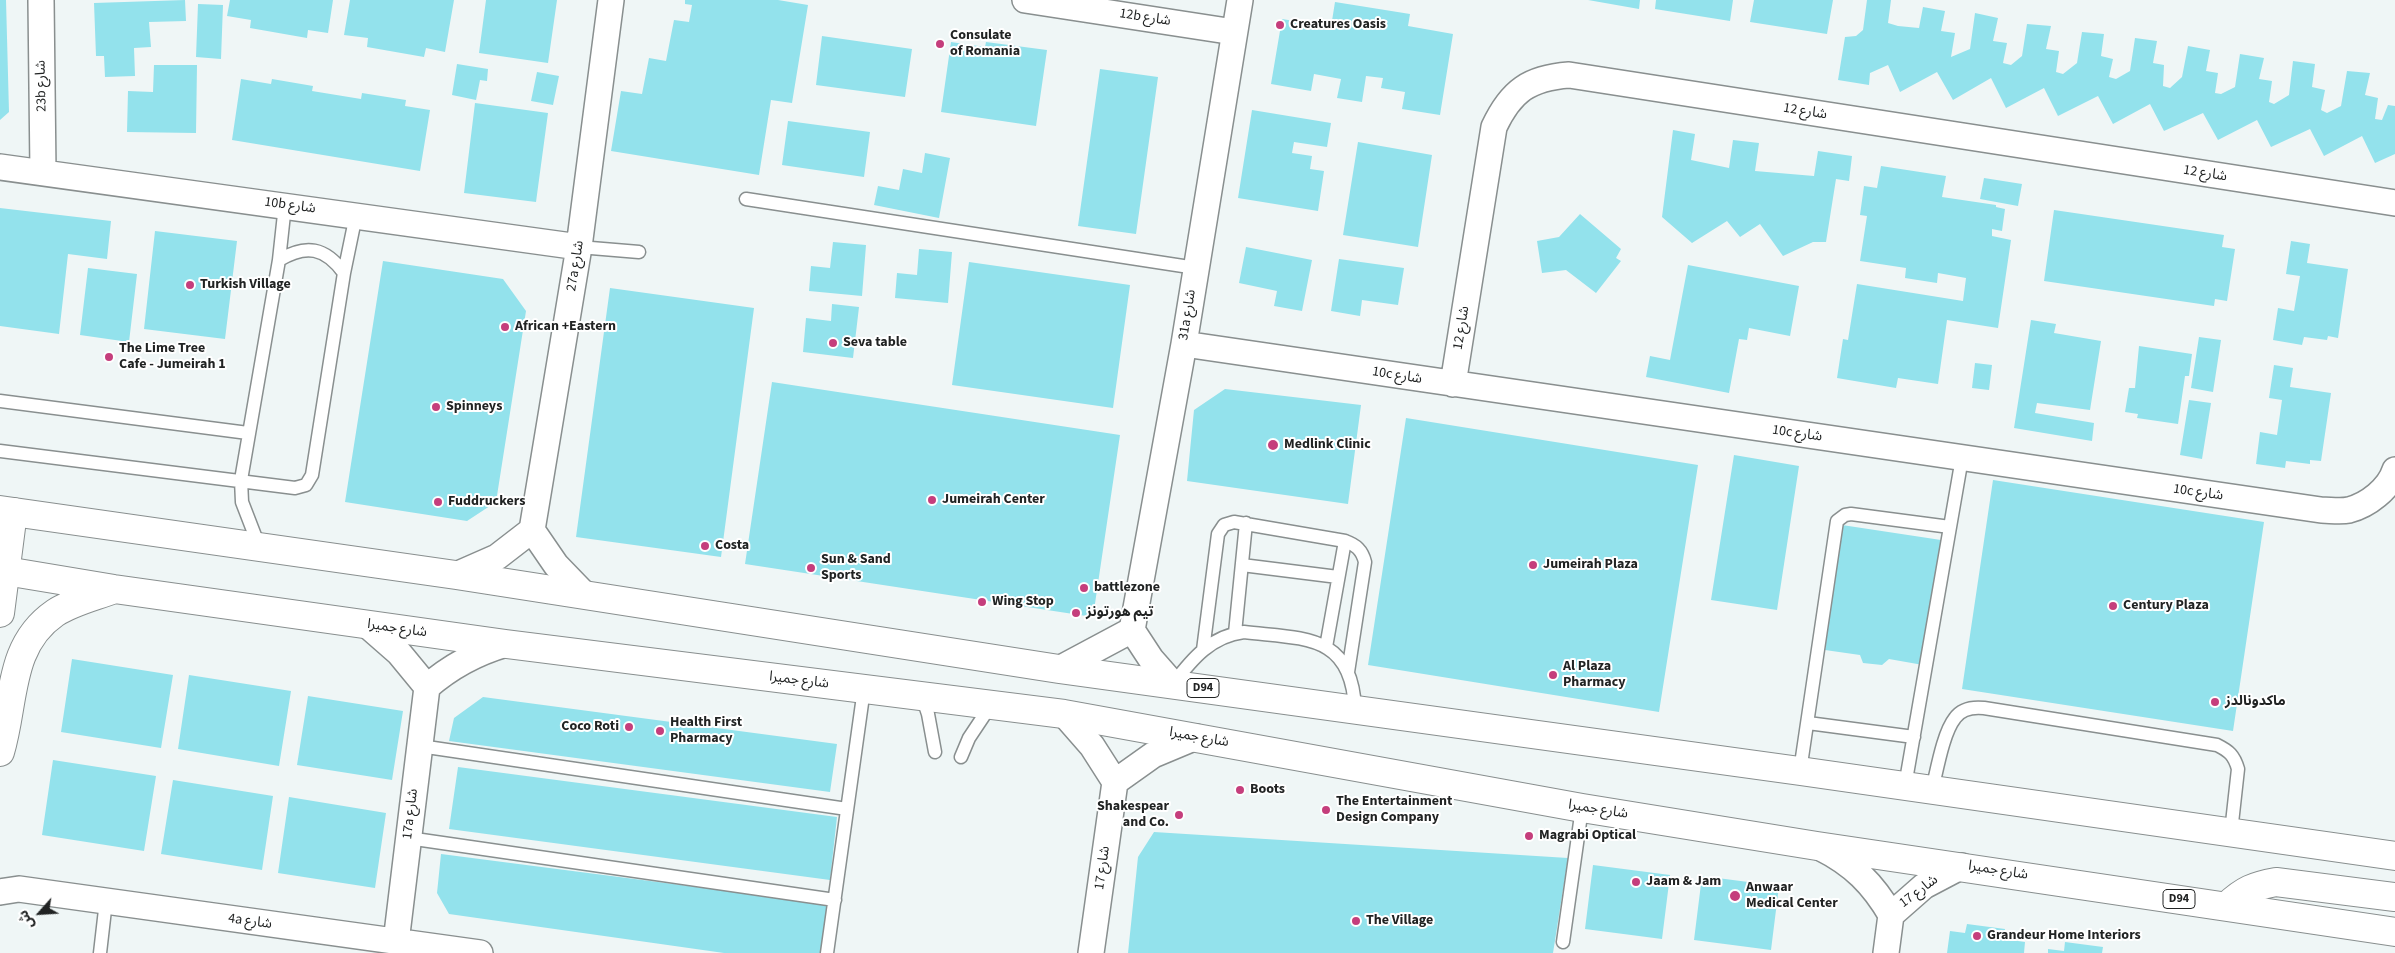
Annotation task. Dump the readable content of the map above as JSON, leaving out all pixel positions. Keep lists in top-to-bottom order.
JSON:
{
  "streets": {
    "main road": ["شارع جميرا", "D94"],
    "street": [
      "12b شارع",
      "23b شارع",
      "شارع 12",
      "10b شارع",
      "27a شارع",
      "31a شارع",
      "10c شارع",
      "17a شارع",
      "شارع 17",
      "4a شارع"
    ]
  },
  "crossings": [
    ["12b شارع", "31a شارع"],
    ["23b شارع", "10b شارع"],
    ["شارع 12", "10c شارع"],
    ["10b شارع", "27a شارع"],
    ["31a شارع", "10c شارع"],
    ["شارع جميرا", "شارع 17"],
    ["17a شارع", "4a شارع"]
  ],
  "places": [
    "Creatures Oasis",
    "Consulate of Romania",
    "Turkish Village",
    "African +Eastern",
    "Seva table",
    "The Lime Tree Cafe - Jumeirah 1",
    "Spinneys",
    "Medlink Clinic",
    "Jumeirah Center",
    "Fuddruckers",
    "Costa",
    "Jumeirah Plaza",
    "Sun & Sand Sports",
    "battlezone",
    "Wing Stop",
    "Century Plaza",
    "تيم هورتونز",
    "Al Plaza Pharmacy",
    "ماكدونالدز",
    "Coco Roti",
    "Health First Pharmacy",
    "Boots",
    "The Entertainment Design Company",
    "Shakespear and Co.",
    "Magrabi Optical",
    "Jaam & Jam",
    "Anwaar Medical Center",
    "The Village",
    "Grandeur Home Interiors"
  ],
  "north": "bottom left"
}
